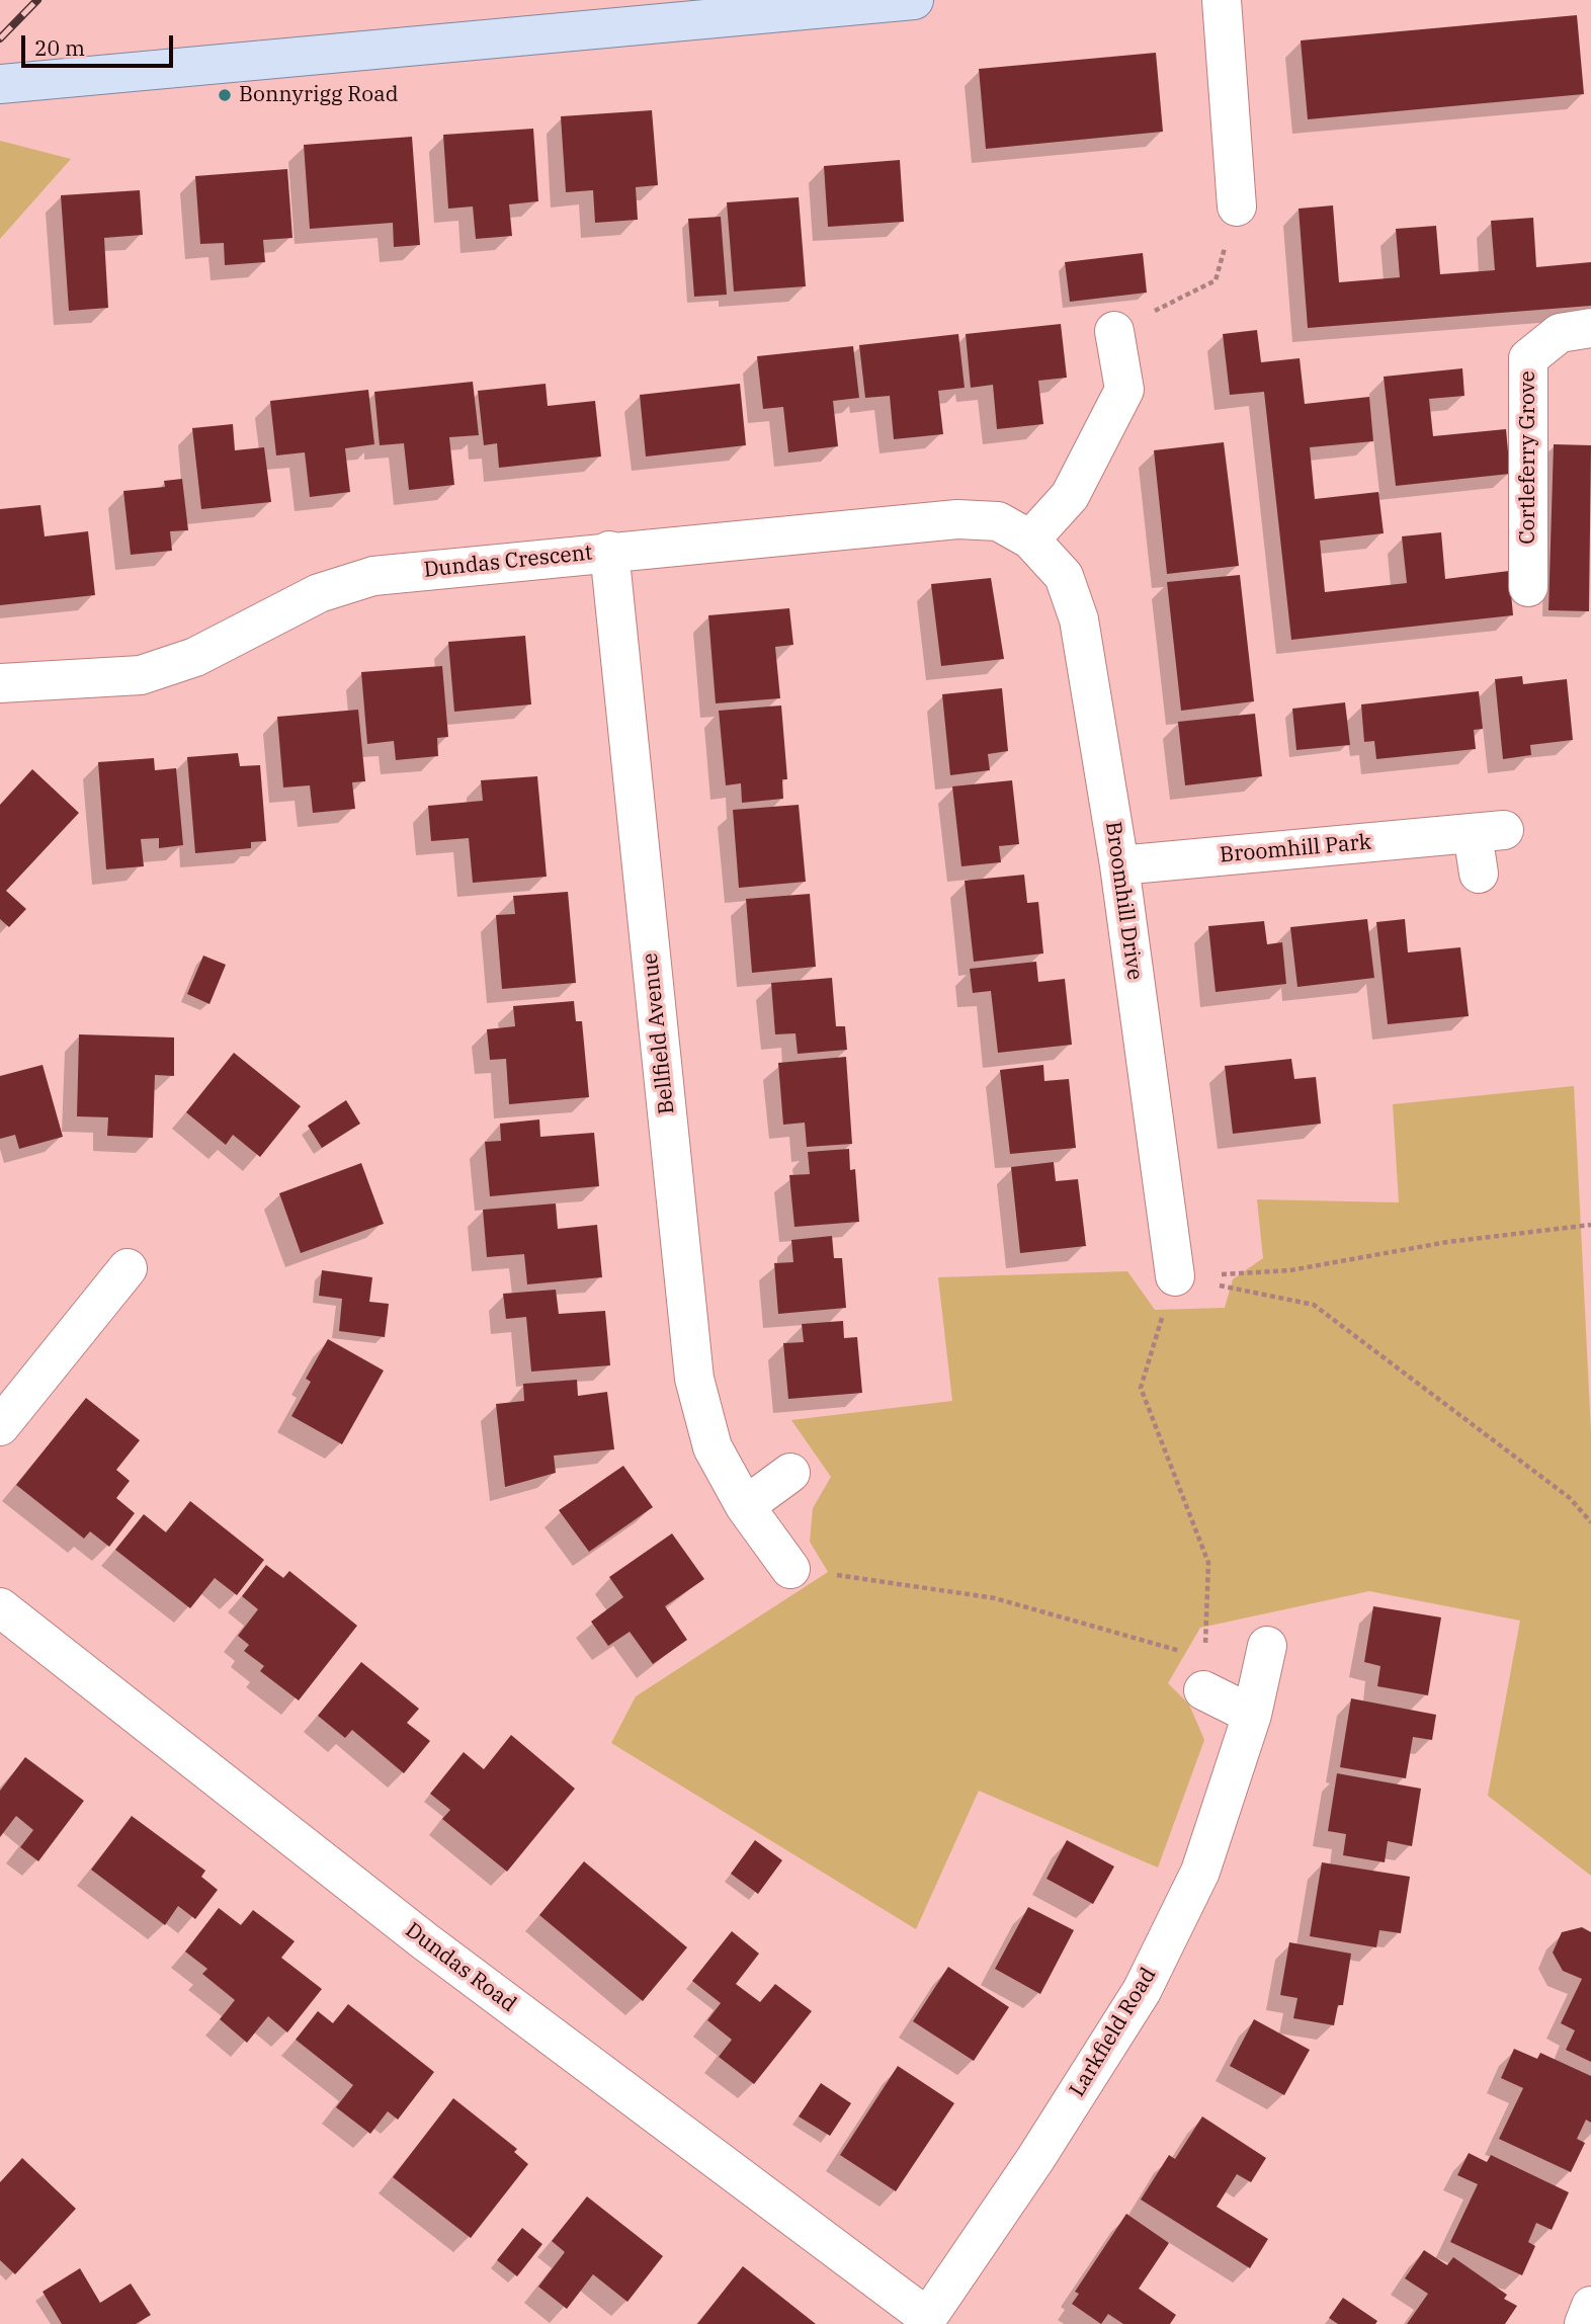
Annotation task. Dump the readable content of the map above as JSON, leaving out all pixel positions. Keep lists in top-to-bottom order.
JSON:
{
  "streets": {
    "street": [
      "Cortleferry Grove",
      "Dundas Crescent",
      "Broomhill Park",
      "Broomhill Drive",
      "Bellfield Avenue",
      "Dundas Road",
      "Larkfield Road"
    ]
  },
  "crossings": [
    ["Dundas Crescent", "Broomhill Drive"],
    ["Dundas Crescent", "Bellfield Avenue"],
    ["Broomhill Park", "Broomhill Drive"],
    ["Dundas Road", "Larkfield Road"]
  ],
  "places": ["Bonnyrigg Road"],
  "scale_bar": "20 m"
}
